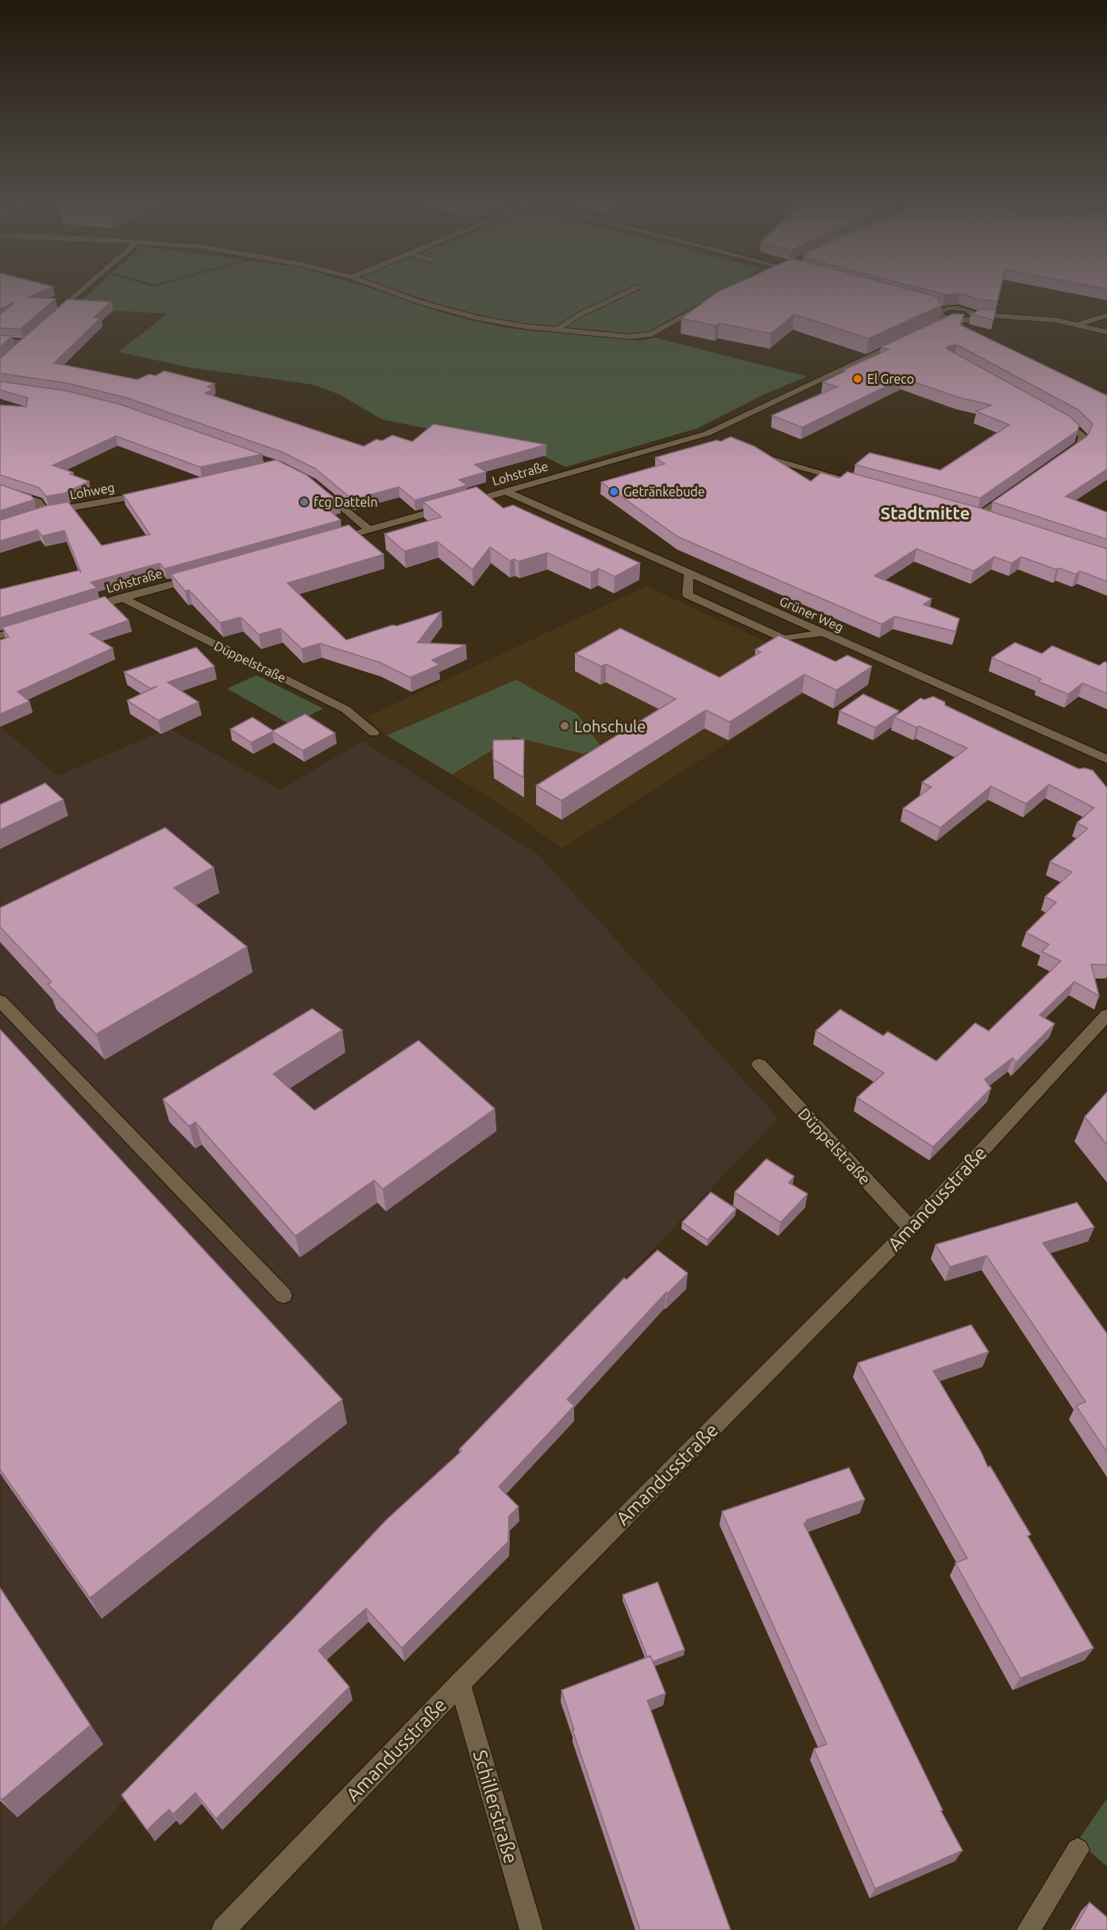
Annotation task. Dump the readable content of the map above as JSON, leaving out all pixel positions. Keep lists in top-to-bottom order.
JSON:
{
  "streets": {
    "street": [
      "Lohstraße",
      "Lohweg",
      "Grüner Weg",
      "Düppelstraße",
      "Amandusstraße",
      "Schillerstraße"
    ]
  },
  "crossings": [
    ["Lohstraße", "Grüner Weg"],
    ["Lohstraße", "Düppelstraße"],
    ["Düppelstraße", "Amandusstraße"],
    ["Amandusstraße", "Schillerstraße"]
  ],
  "districts": ["Stadtmitte"],
  "places": [
    "El Greco",
    "Getränkebude",
    "fcg Datteln",
    "Lohschule"
  ]
}
